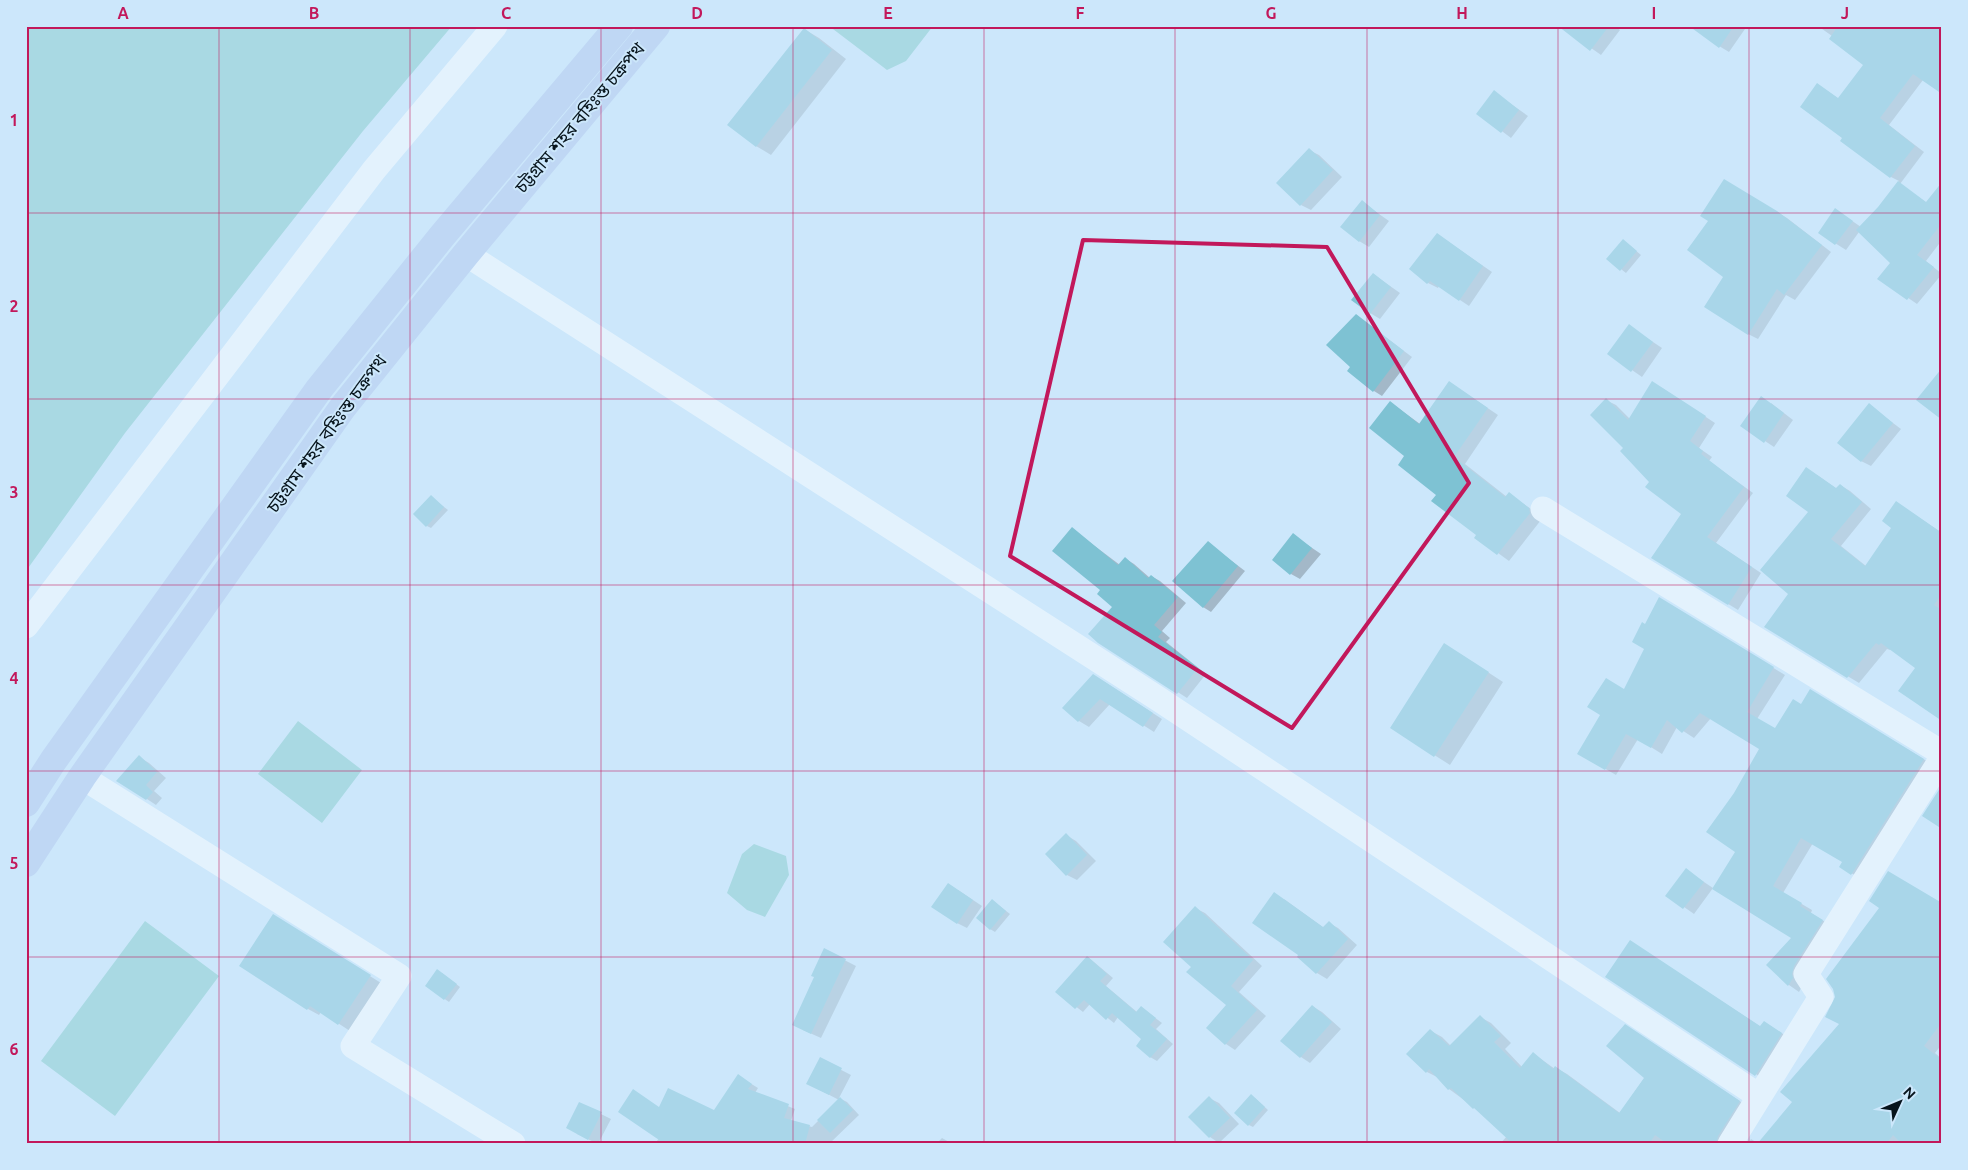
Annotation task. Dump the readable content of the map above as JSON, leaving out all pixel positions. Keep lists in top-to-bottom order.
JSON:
{
  "streets": {
    "main road": ["চট্টগ্রাম শহর বহিঃস্ত চক্রপথ"]
  },
  "north": "top right",
  "grid": {
    "columns": [
      "A",
      "B",
      "C",
      "D",
      "E",
      "F",
      "G",
      "H",
      "I",
      "J"
    ],
    "rows": [
      "1",
      "2",
      "3",
      "4",
      "5",
      "6"
    ]
  }
}
